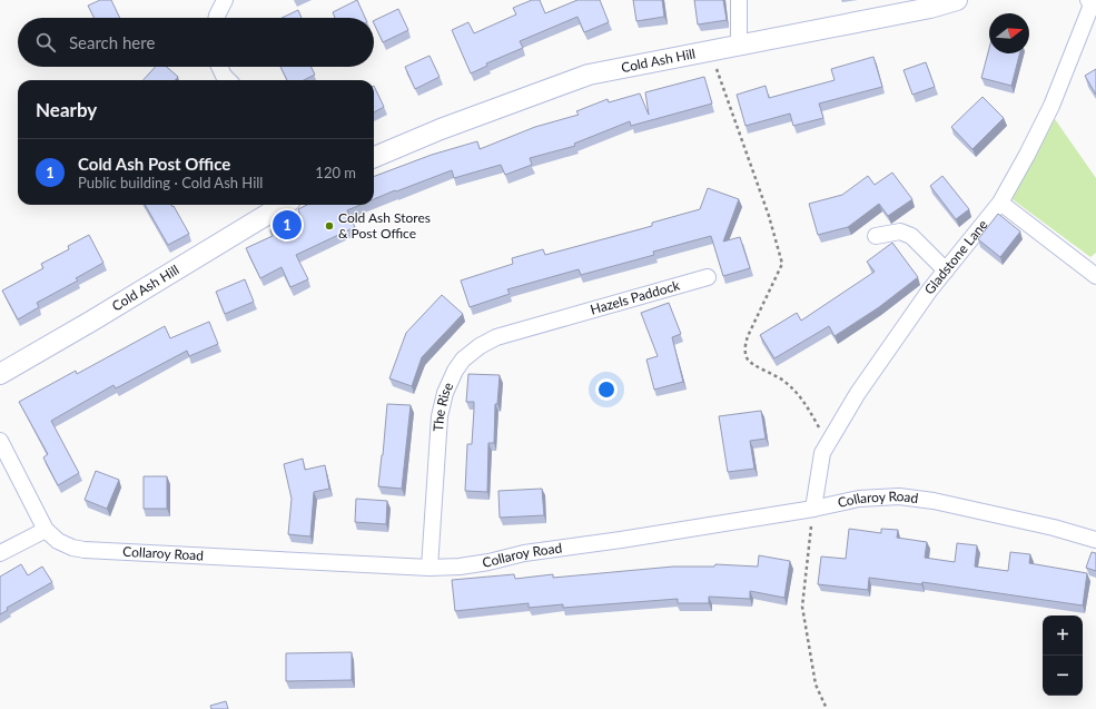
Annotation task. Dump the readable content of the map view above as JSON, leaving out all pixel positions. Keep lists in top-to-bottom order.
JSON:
{
  "streets": {
    "street": [
      "Cold Ash Hill",
      "Gladstone Lane",
      "Hazels Paddock",
      "The Rise",
      "Collaroy Road"
    ]
  },
  "crossings": [
    ["Gladstone Lane", "Collaroy Road"],
    ["Hazels Paddock", "The Rise"],
    ["The Rise", "Collaroy Road"]
  ],
  "places": ["Cold Ash Stores & Post Office"],
  "north": "right",
  "page": {
    "search": "Search here",
    "heading": "Nearby",
    "list": [
      {
        "mark": "1",
        "name": "Cold Ash Post Office",
        "note": "Public building · Cold Ash Hill",
        "value": "120 m"
      }
    ],
    "pins": "1",
    "map_buttons": ["+", "−"]
  }
}
